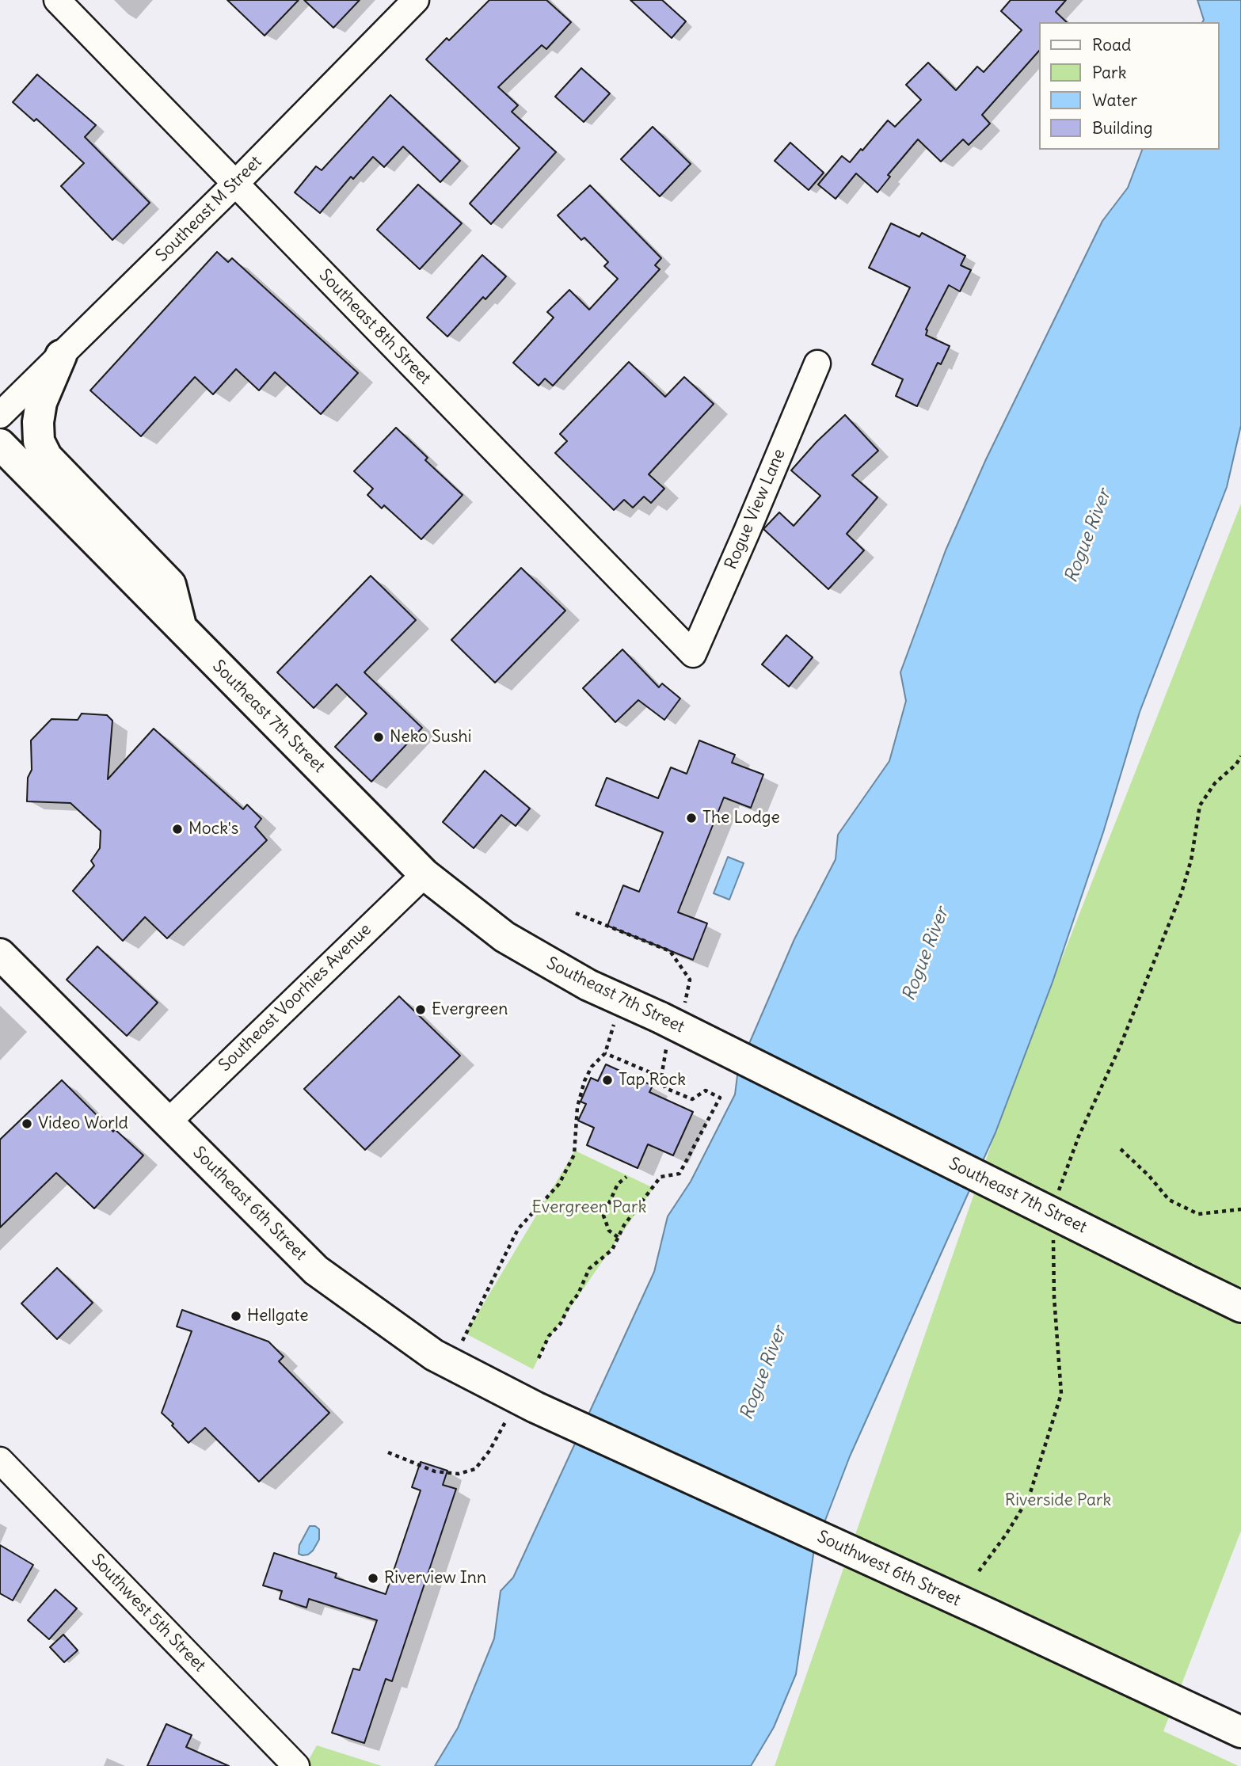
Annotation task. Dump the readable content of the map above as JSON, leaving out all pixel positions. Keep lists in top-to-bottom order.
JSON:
{
  "streets": {
    "highway": ["Southeast 7th Street", "Southeast 6th Street", "Southwest 6th Street"],
    "street": [
      "Southeast M Street",
      "Southeast 8th Street",
      "Rogue View Lane",
      "Southeast Voorhies Avenue",
      "Southwest 5th Street"
    ]
  },
  "crossings": [
    ["Southeast M Street", "Southeast 8th Street"],
    ["Southeast 8th Street", "Rogue View Lane"],
    ["Southeast 7th Street", "Southeast Voorhies Avenue"],
    ["Southeast Voorhies Avenue", "Southeast 6th Street"],
    ["Southeast 6th Street", "Southwest 6th Street"]
  ],
  "water": ["Rogue River"],
  "parks": ["Evergreen Park", "Riverside Park"],
  "places": [
    "Neko Sushi",
    "The Lodge",
    "Mock's",
    "Evergreen",
    "Tap Rock",
    "Video World",
    "Hellgate",
    "Riverview Inn"
  ],
  "legend": [
    "Road",
    "Park",
    "Water",
    "Building"
  ]
}
